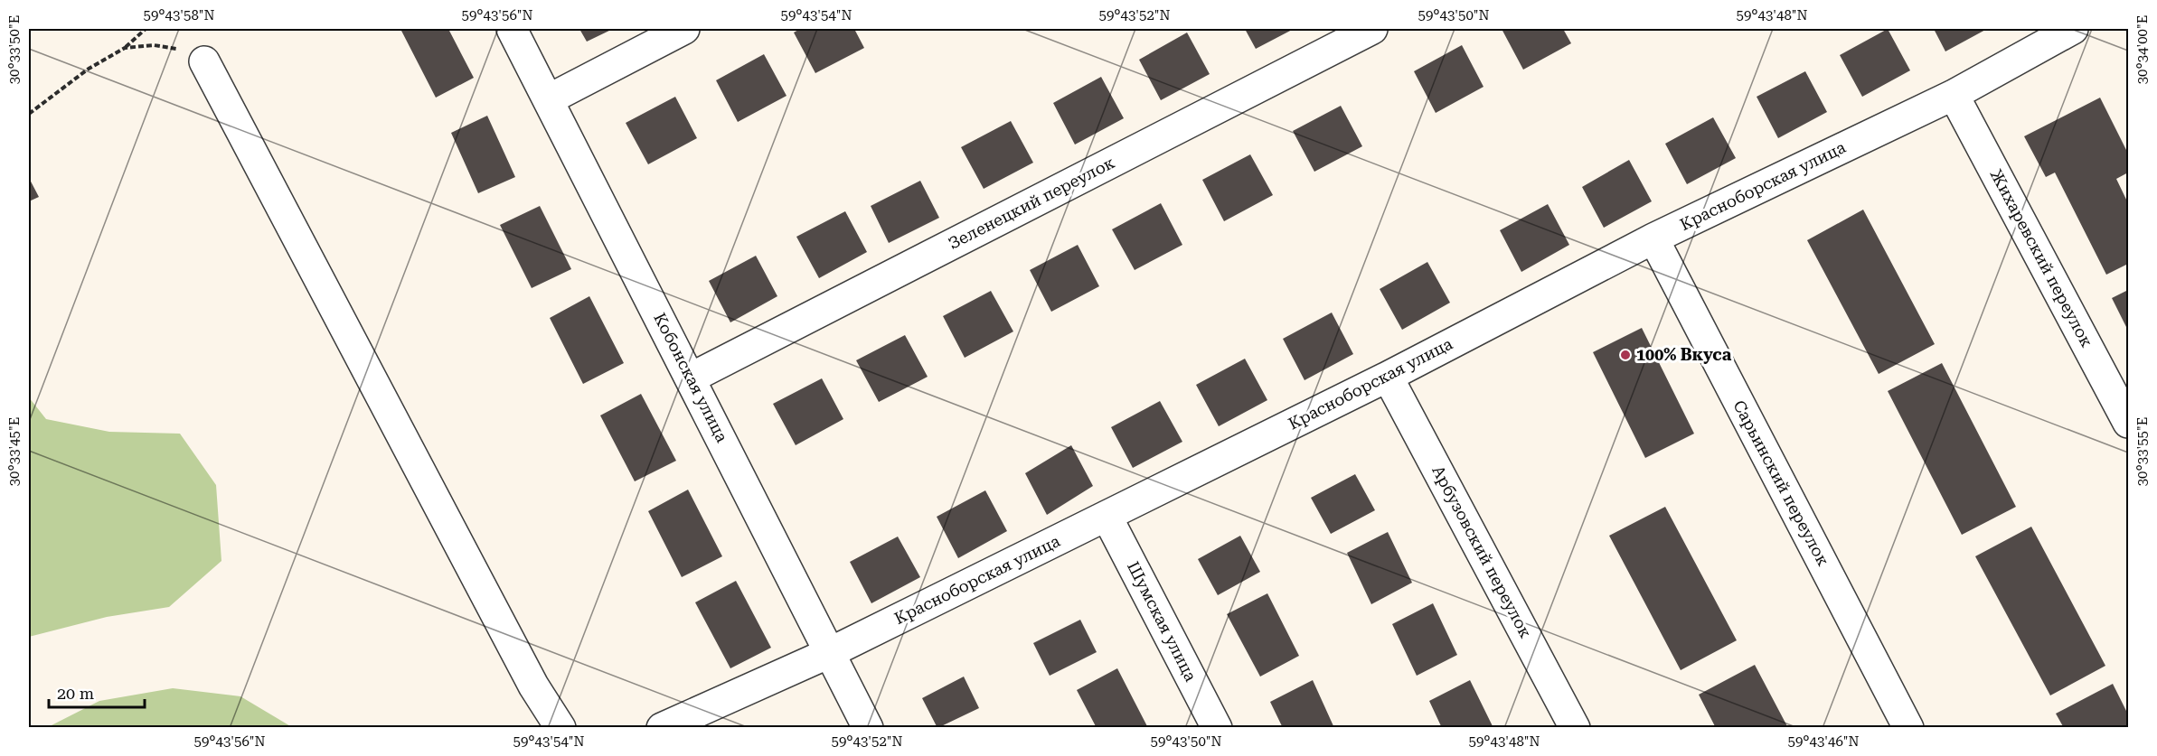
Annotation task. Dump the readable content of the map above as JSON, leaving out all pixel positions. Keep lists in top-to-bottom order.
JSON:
{
  "streets": {
    "street": [
      "Красноборская улица",
      "Зеленецкий переулок",
      "Жихаревский переулок",
      "Кобонская улица",
      "Сарьинский переулок",
      "Арбузовский переулок",
      "Шумская улица"
    ]
  },
  "crossings": [
    ["Красноборская улица", "Жихаревский переулок"],
    ["Красноборская улица", "Кобонская улица"],
    ["Красноборская улица", "Сарьинский переулок"],
    ["Красноборская улица", "Арбузовский переулок"],
    ["Красноборская улица", "Шумская улица"],
    ["Зеленецкий переулок", "Кобонская улица"]
  ],
  "places": ["100% Вкуса"],
  "scale_bar": "20 m",
  "coordinates": [
    "59°43'58\"N",
    "59°43'56\"N",
    "59°43'54\"N",
    "59°43'52\"N",
    "59°43'50\"N",
    "59°43'48\"N",
    "30°33'50\"E",
    "30°34'00\"E",
    "30°33'45\"E",
    "30°33'55\"E",
    "59°43'46\"N"
  ]
}
